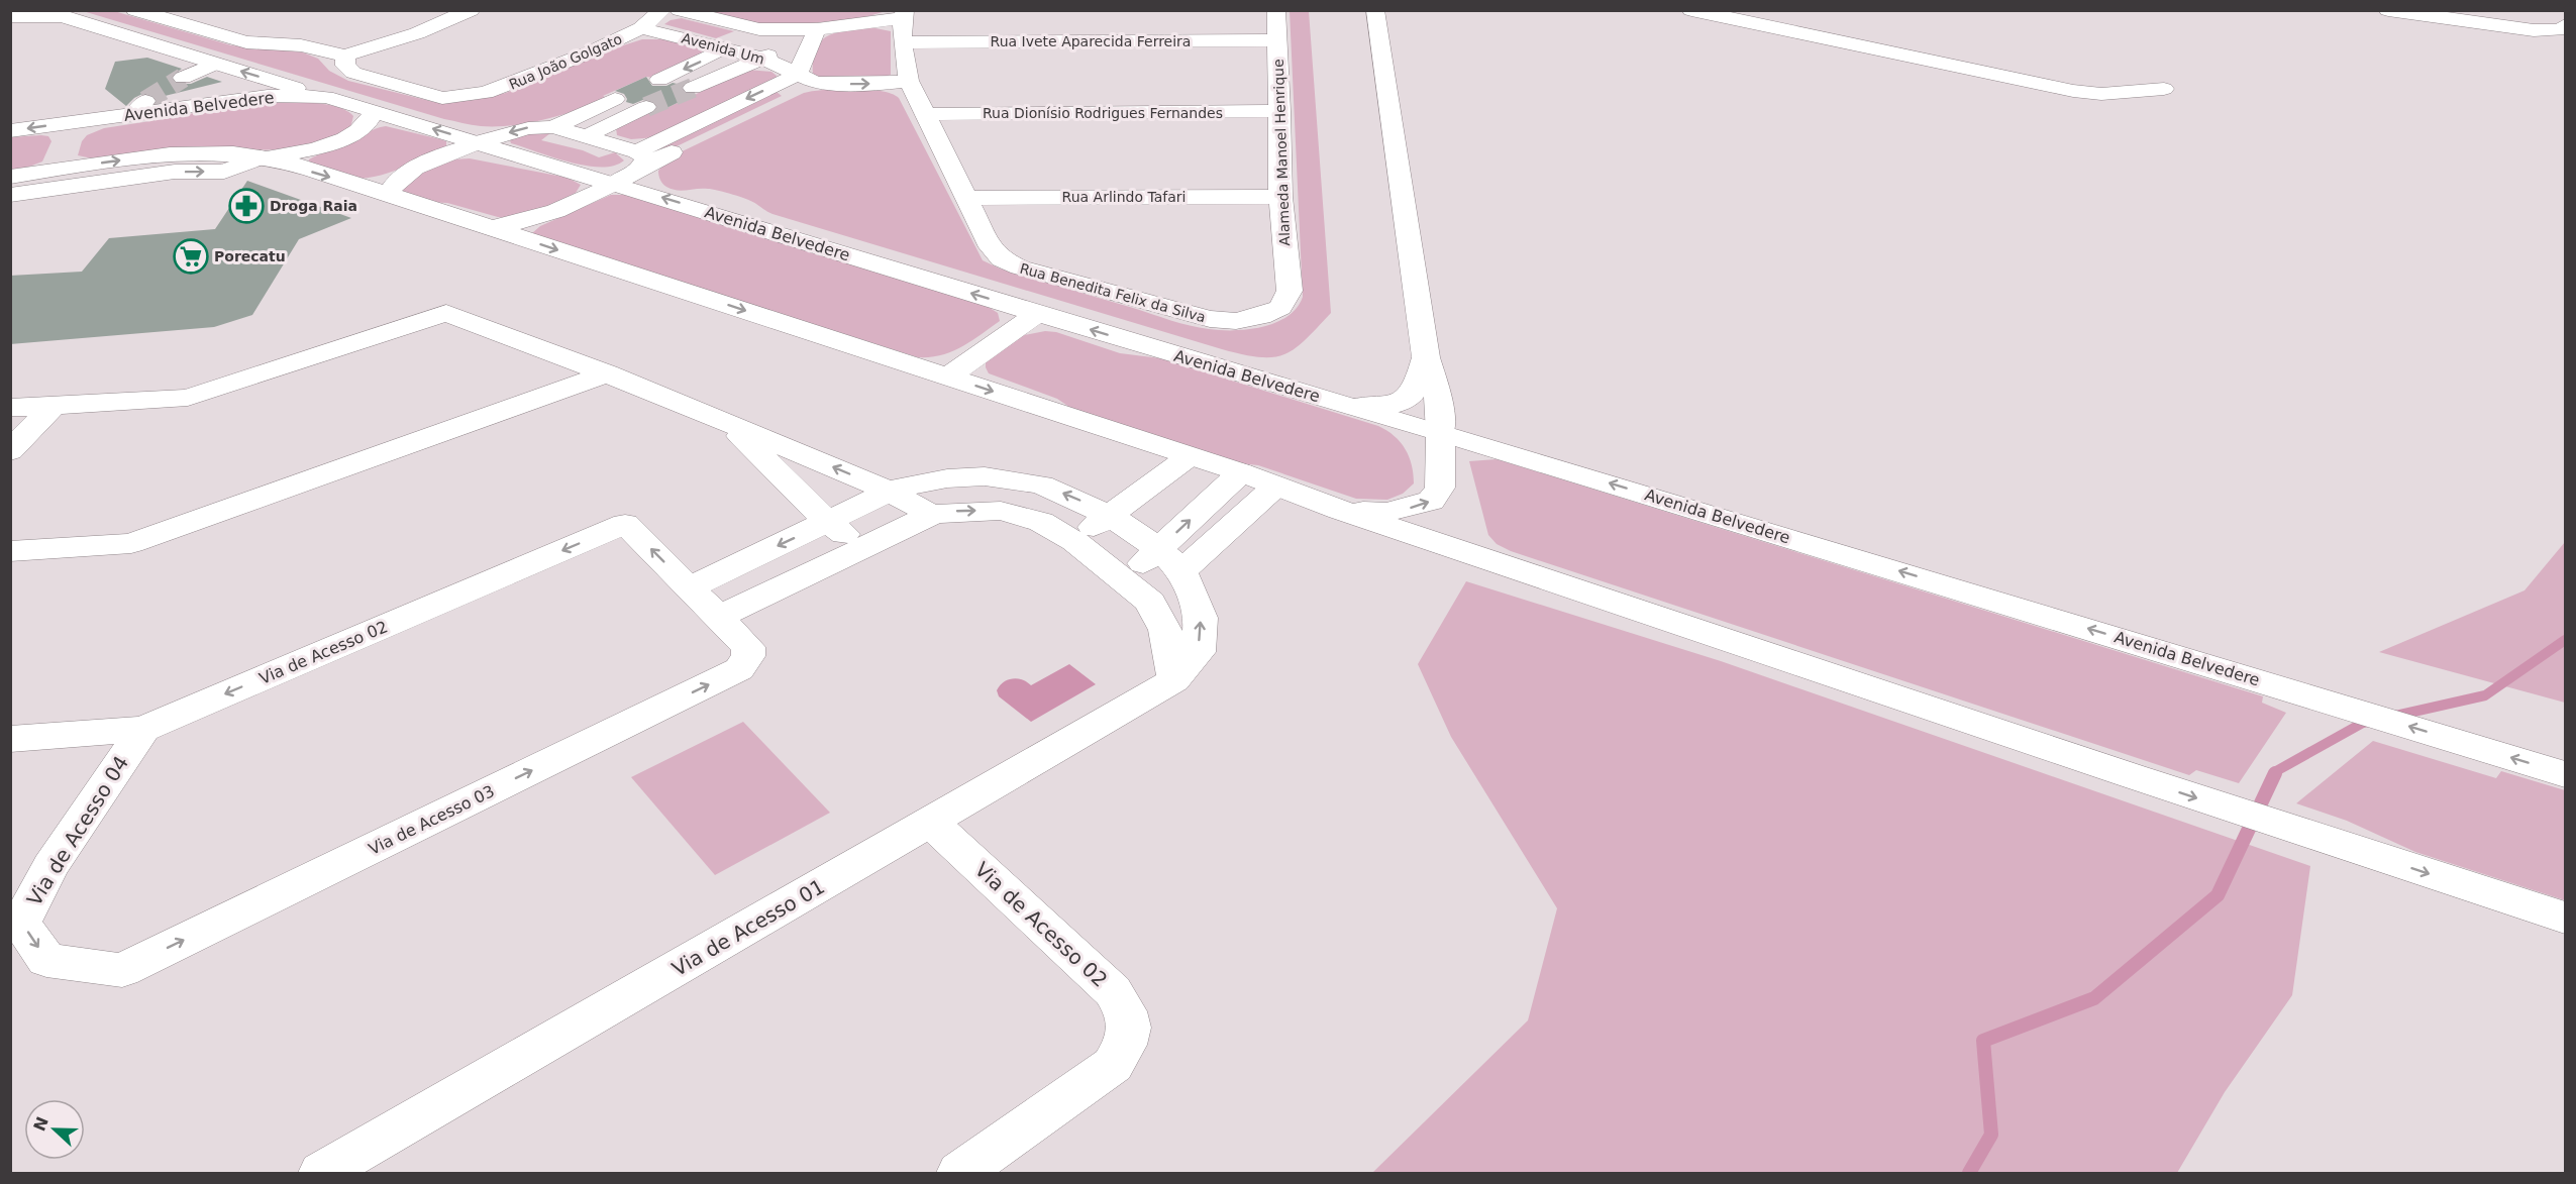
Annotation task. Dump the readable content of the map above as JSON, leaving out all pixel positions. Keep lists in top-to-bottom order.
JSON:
{
  "streets": {
    "street": [
      "Rua Ivete Aparecida Ferreira",
      "Avenida Um",
      "Rua João Golgato",
      "Avenida Belvedere",
      "Rua Dionísio Rodrigues Fernandes",
      "Alameda Manoel Henrique",
      "Rua Arlindo Tafari",
      "Rua Benedita Felix da Silva",
      "Via de Acesso 02",
      "Via de Acesso 03",
      "Via de Acesso 04",
      "Via de Acesso 01"
    ]
  },
  "crossings": [
    ["Rua Ivete Aparecida Ferreira", "Alameda Manoel Henrique"],
    ["Avenida Um", "Rua João Golgato"],
    ["Rua Dionísio Rodrigues Fernandes", "Alameda Manoel Henrique"],
    ["Alameda Manoel Henrique", "Rua Arlindo Tafari"],
    ["Alameda Manoel Henrique", "Rua Benedita Felix da Silva"],
    ["Rua Arlindo Tafari", "Rua Benedita Felix da Silva"],
    ["Via de Acesso 02", "Via de Acesso 04"],
    ["Via de Acesso 02", "Via de Acesso 01"],
    ["Via de Acesso 03", "Via de Acesso 04"]
  ],
  "places": {
    "pharmacy": ["Droga Raia"],
    "supermarket": ["Porecatu"]
  },
  "north": "left"
}
